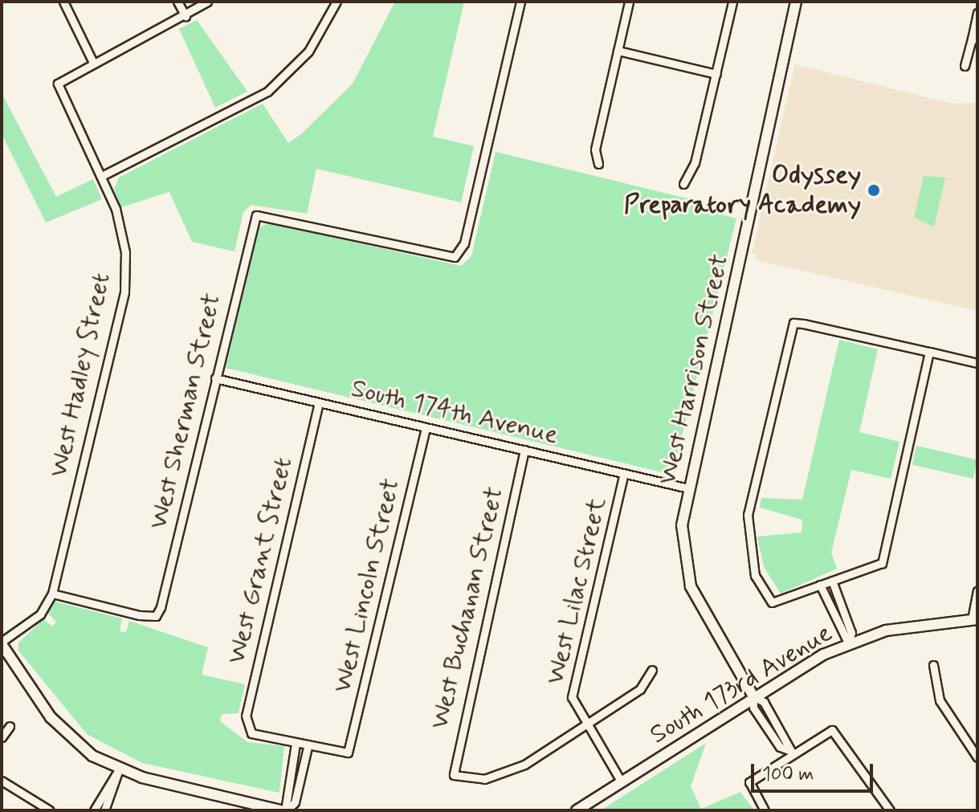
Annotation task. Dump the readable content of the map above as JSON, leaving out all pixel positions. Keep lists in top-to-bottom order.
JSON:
{
  "streets": {
    "street": [
      "West Harrison Street",
      "West Hadley Street",
      "West Sherman Street",
      "South 174th Avenue",
      "West Grant Street",
      "West Lincoln Street",
      "West Lilac Street",
      "West Buchanan Street",
      "South 173rd Avenue"
    ]
  },
  "crossings": [
    ["West Harrison Street", "South 174th Avenue"],
    ["West Harrison Street", "South 173rd Avenue"],
    ["West Hadley Street", "West Sherman Street"],
    ["West Sherman Street", "South 174th Avenue"],
    ["South 174th Avenue", "West Grant Street"],
    ["South 174th Avenue", "West Lincoln Street"],
    ["South 174th Avenue", "West Lilac Street"],
    ["South 174th Avenue", "West Buchanan Street"],
    ["West Lilac Street", "West Buchanan Street"],
    ["West Lilac Street", "South 173rd Avenue"]
  ],
  "places": ["Odyssey Preparatory Academy"],
  "scale_bar": "100 m"
}
